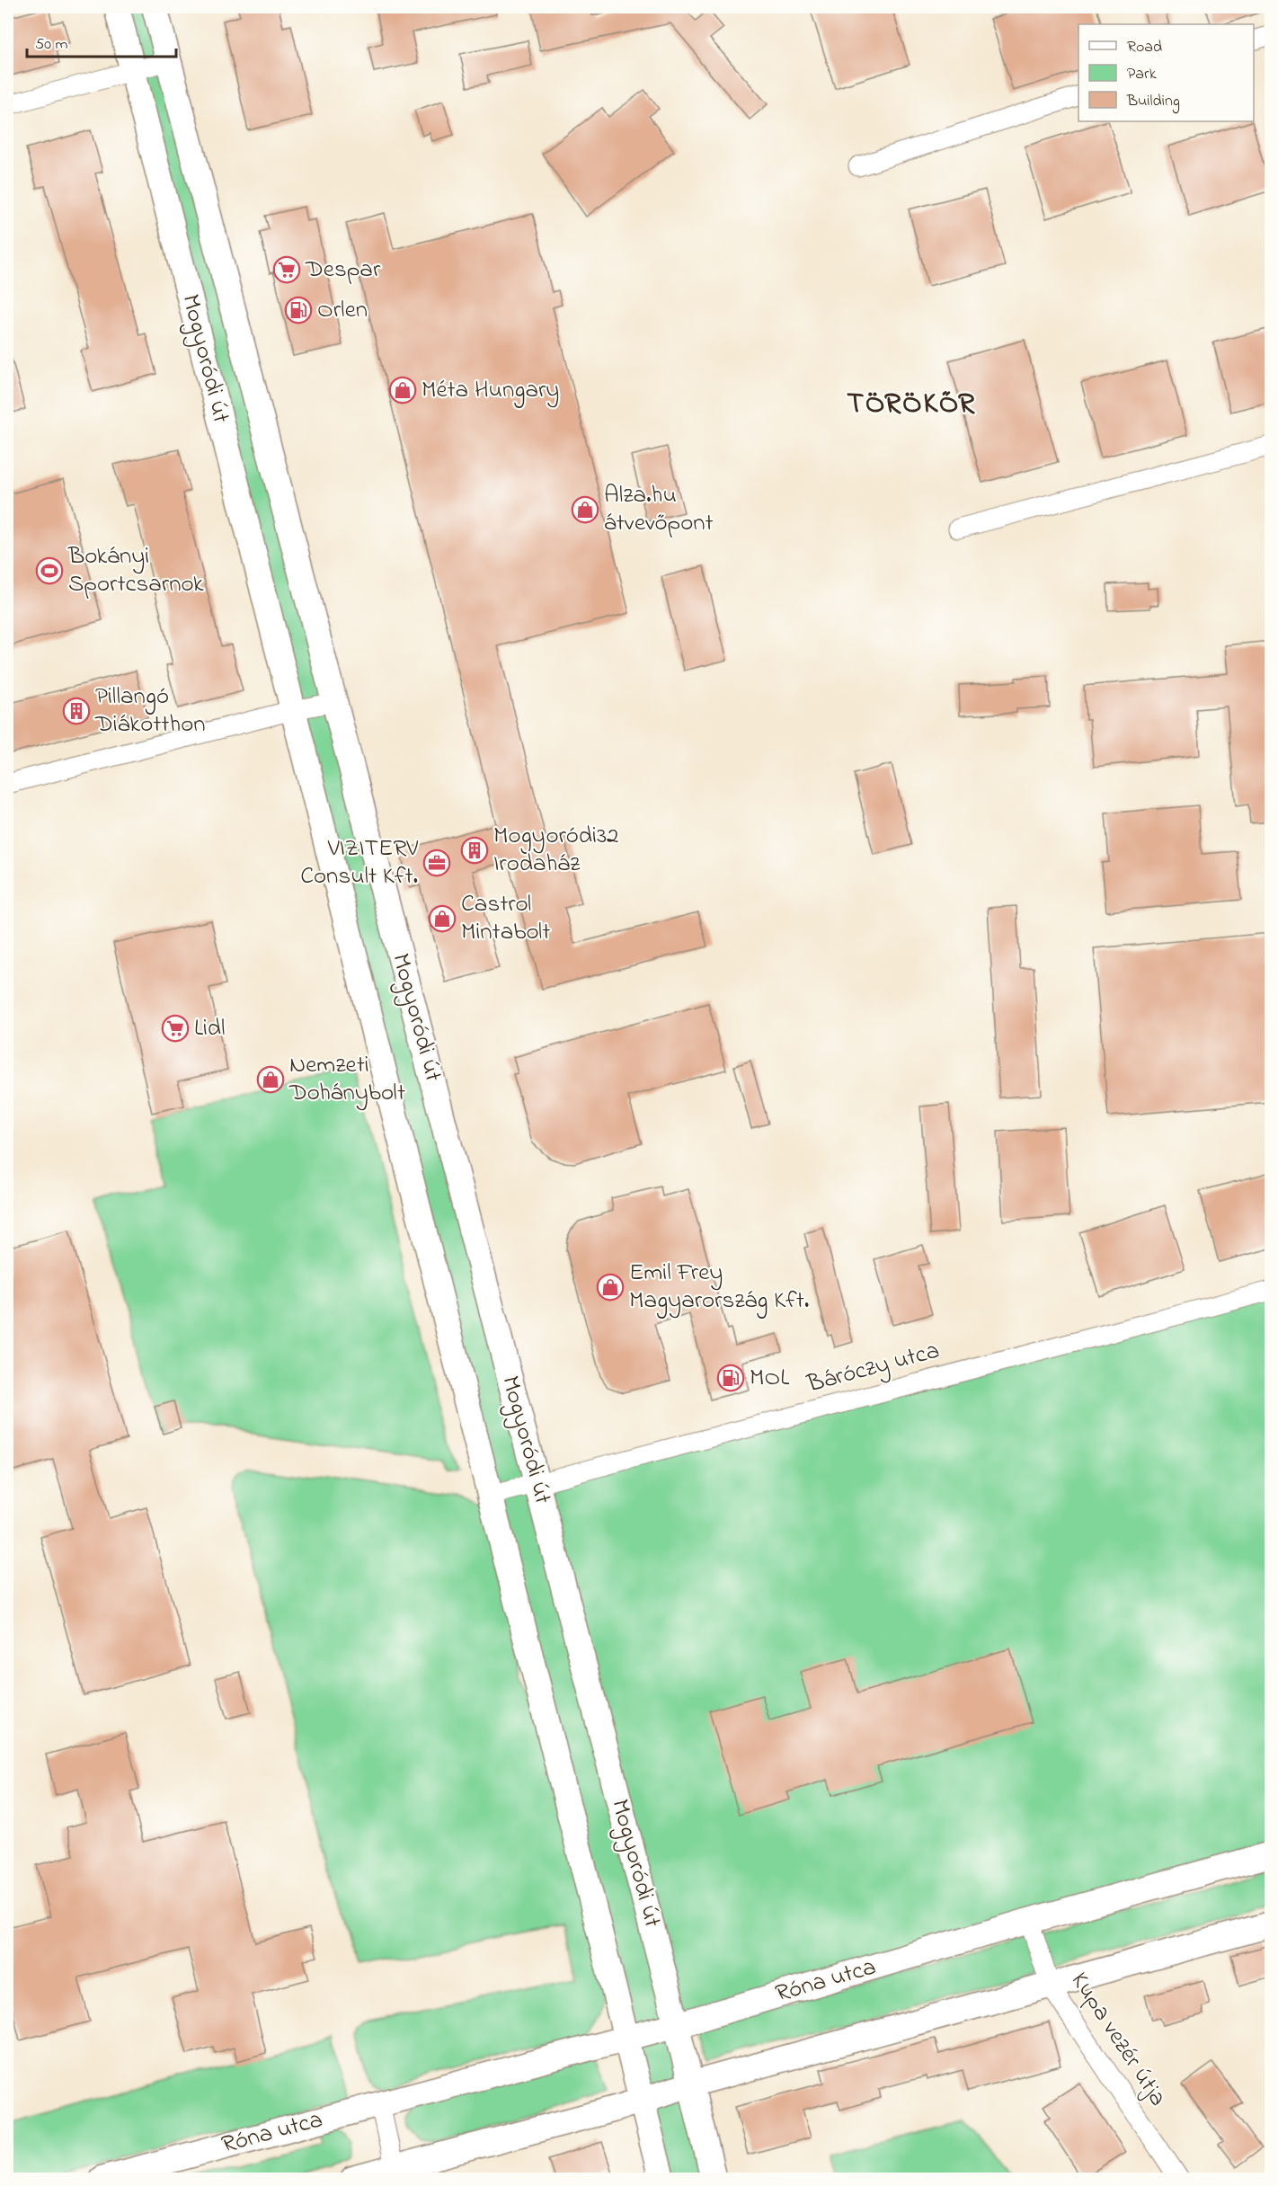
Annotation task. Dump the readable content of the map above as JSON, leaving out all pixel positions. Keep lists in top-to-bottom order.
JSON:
{
  "streets": {
    "street": [
      "Mogyoródi út",
      "Báróczy utca",
      "Róna utca",
      "Kupa vezér útja"
    ]
  },
  "crossings": [
    ["Mogyoródi út", "Báróczy utca"],
    ["Mogyoródi út", "Róna utca"],
    ["Róna utca", "Kupa vezér útja"]
  ],
  "districts": ["TÖRÖKŐR"],
  "places": {
    "supermarket": ["Despar", "Lidl"],
    "fuel station": ["Orlen", "MOL"],
    "shop": [
      "Méta Hungary",
      "Alza.hu átvevőpont",
      "Castrol Mintabolt",
      "Nemzeti Dohánybolt",
      "Emil Frey Magyarország Kft."
    ],
    "sports": ["Bokányi Sportcsarnok"],
    "building": ["Pillangó Diákotthon", "Mogyoródi32 Irodaház"],
    "office": ["VIZITERV Consult Kft."]
  },
  "legend": ["Road", "Park", "Building"],
  "scale_bar": "50 m"
}
